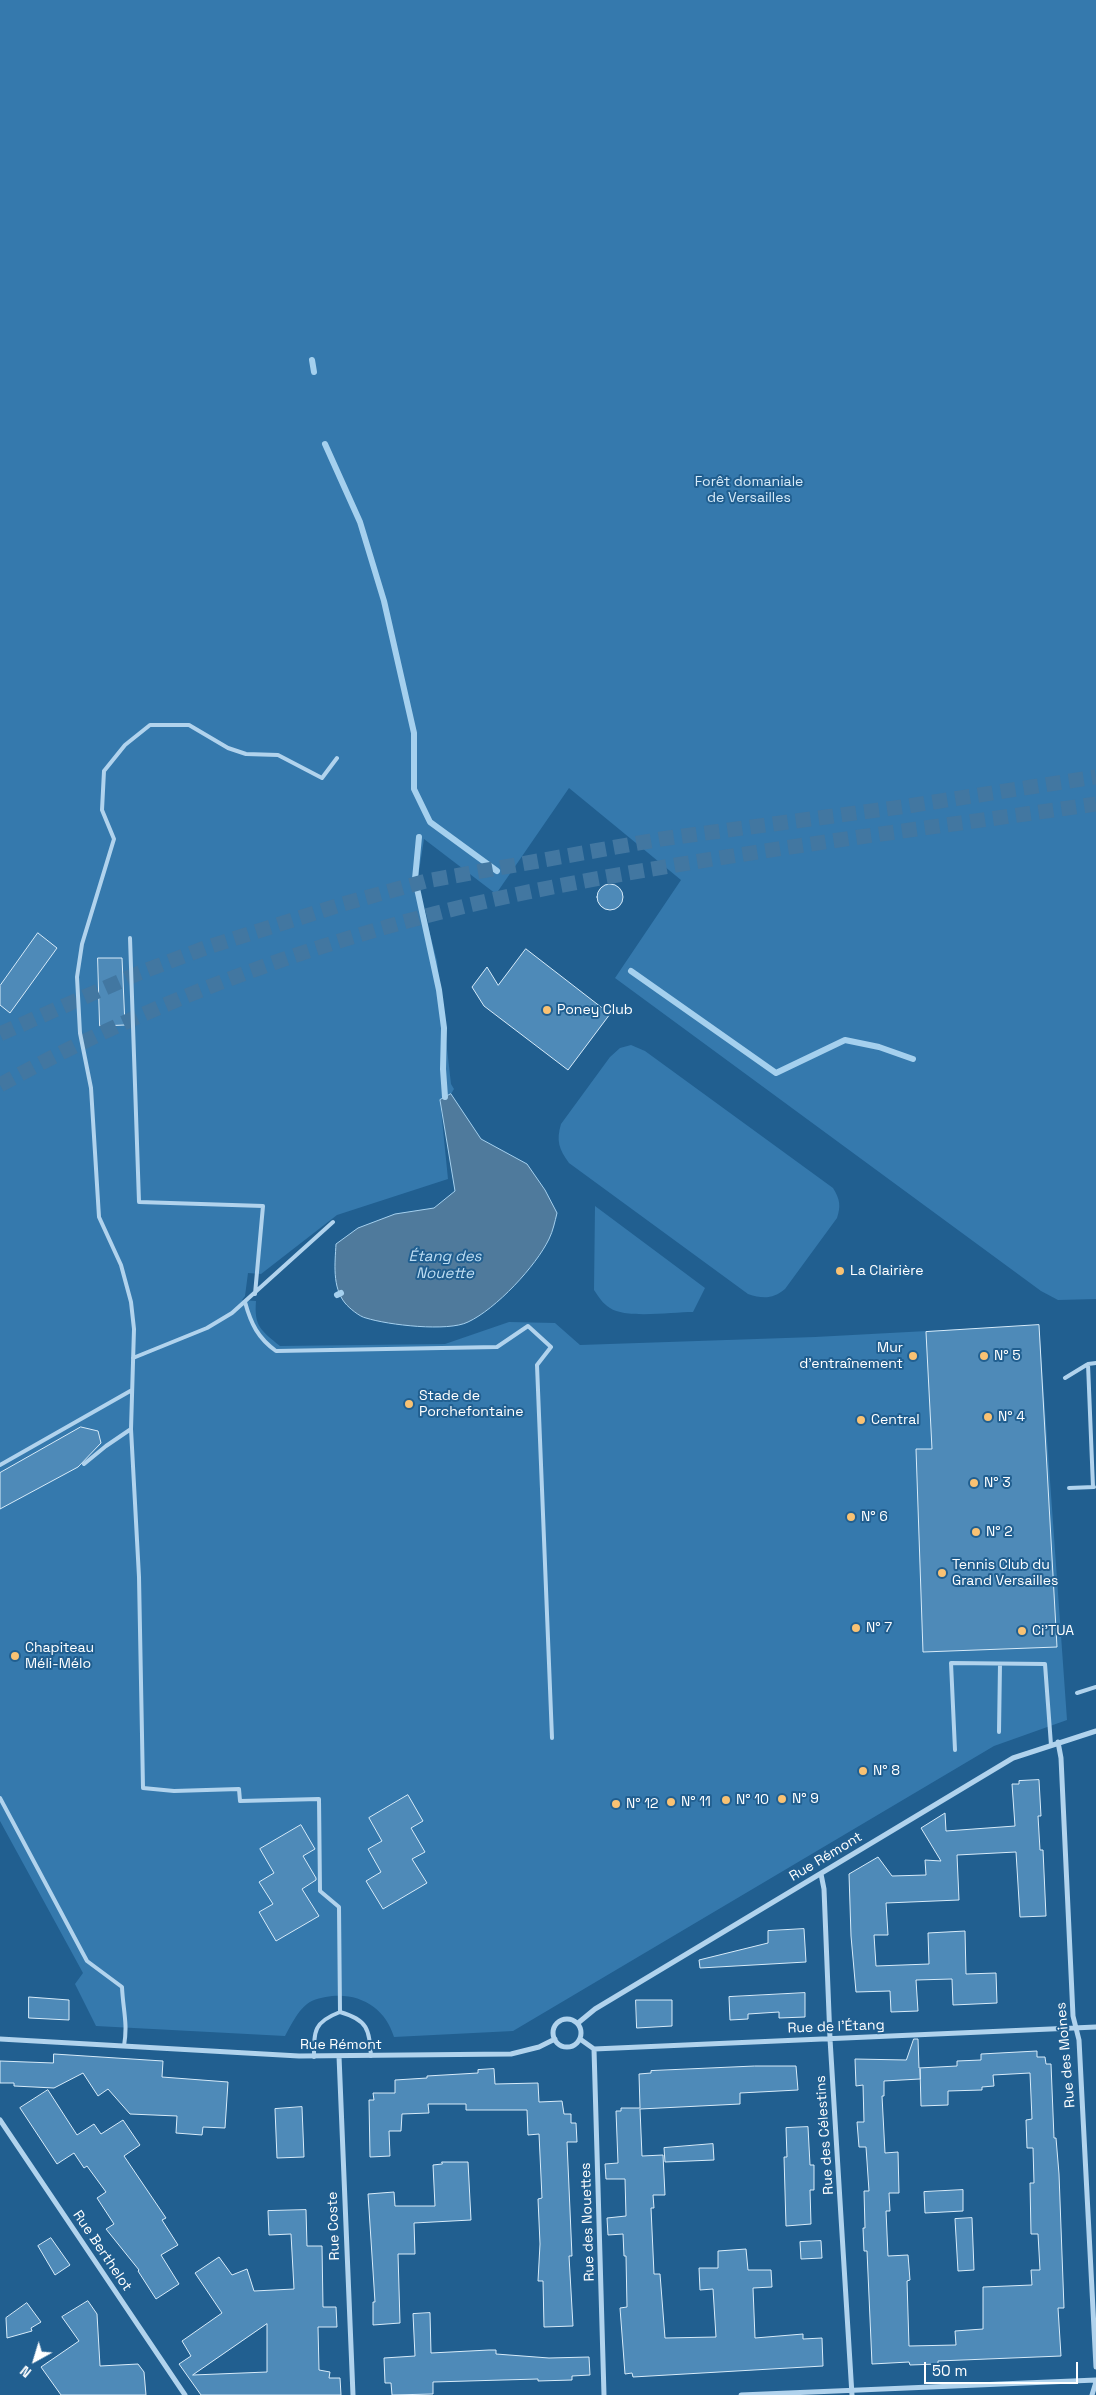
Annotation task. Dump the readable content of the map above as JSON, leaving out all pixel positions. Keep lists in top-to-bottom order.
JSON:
{
  "streets": {
    "street": [
      "Rue Rémont",
      "Rue de l'Étang",
      "Rue des Moines",
      "Rue des Célestins",
      "Rue des Nouettes",
      "Rue Coste",
      "Rue Berthelot"
    ]
  },
  "crossings": [
    ["Rue Rémont", "Rue des Moines"],
    ["Rue Rémont", "Rue des Célestins"],
    ["Rue Rémont", "Rue Coste"],
    ["Rue de l'Étang", "Rue des Moines"],
    ["Rue de l'Étang", "Rue des Célestins"],
    ["Rue de l'Étang", "Rue des Nouettes"]
  ],
  "water": ["Étang des Nouette"],
  "parks": ["Forêt domaniale de Versailles"],
  "places": [
    "Poney Club",
    "La Clairière",
    "Mur d'entraînement",
    "N° 5",
    "Stade de Porchefontaine",
    "N° 4",
    "Central",
    "N° 3",
    "N° 6",
    "N° 2",
    "Tennis Club du Grand Versailles",
    "N° 7",
    "Ci'TUA",
    "Chapiteau Méli-Mélo",
    "N° 8",
    "N° 9",
    "N° 10",
    "N° 11",
    "N° 12"
  ],
  "scale_bar": "50 m",
  "north": "bottom left"
}
